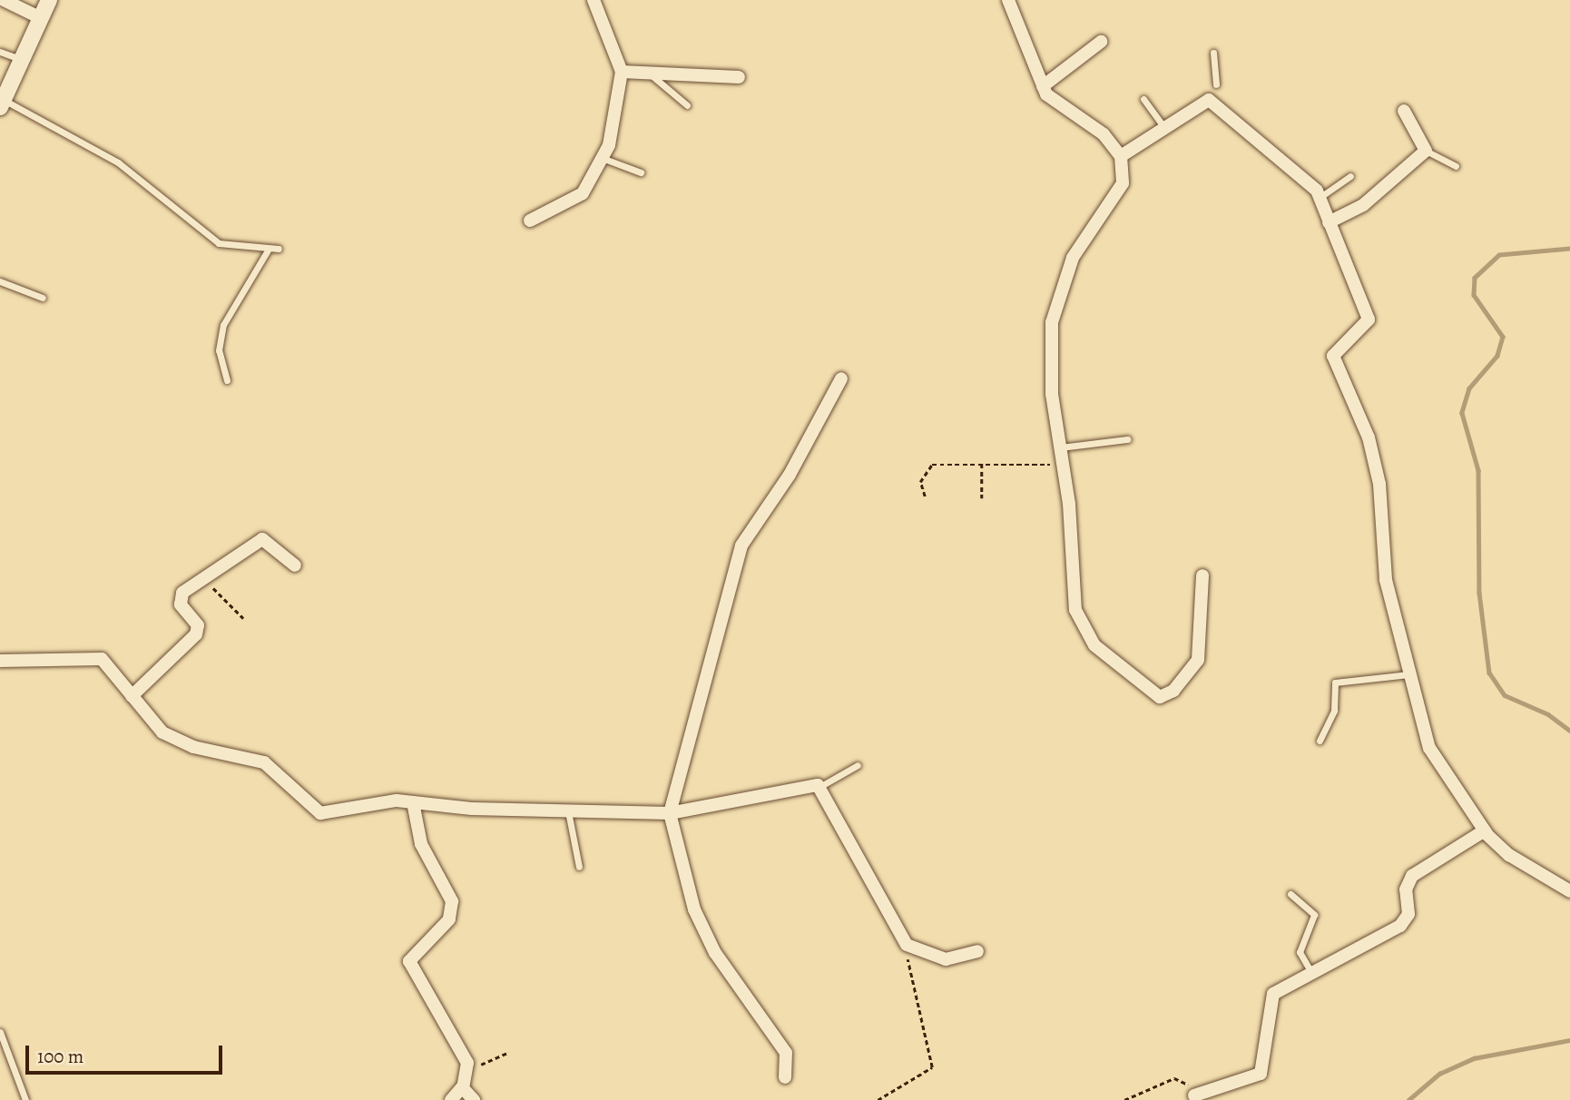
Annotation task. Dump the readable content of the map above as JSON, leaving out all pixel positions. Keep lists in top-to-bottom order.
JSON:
{
  "scale_bar": "100 m"
}
